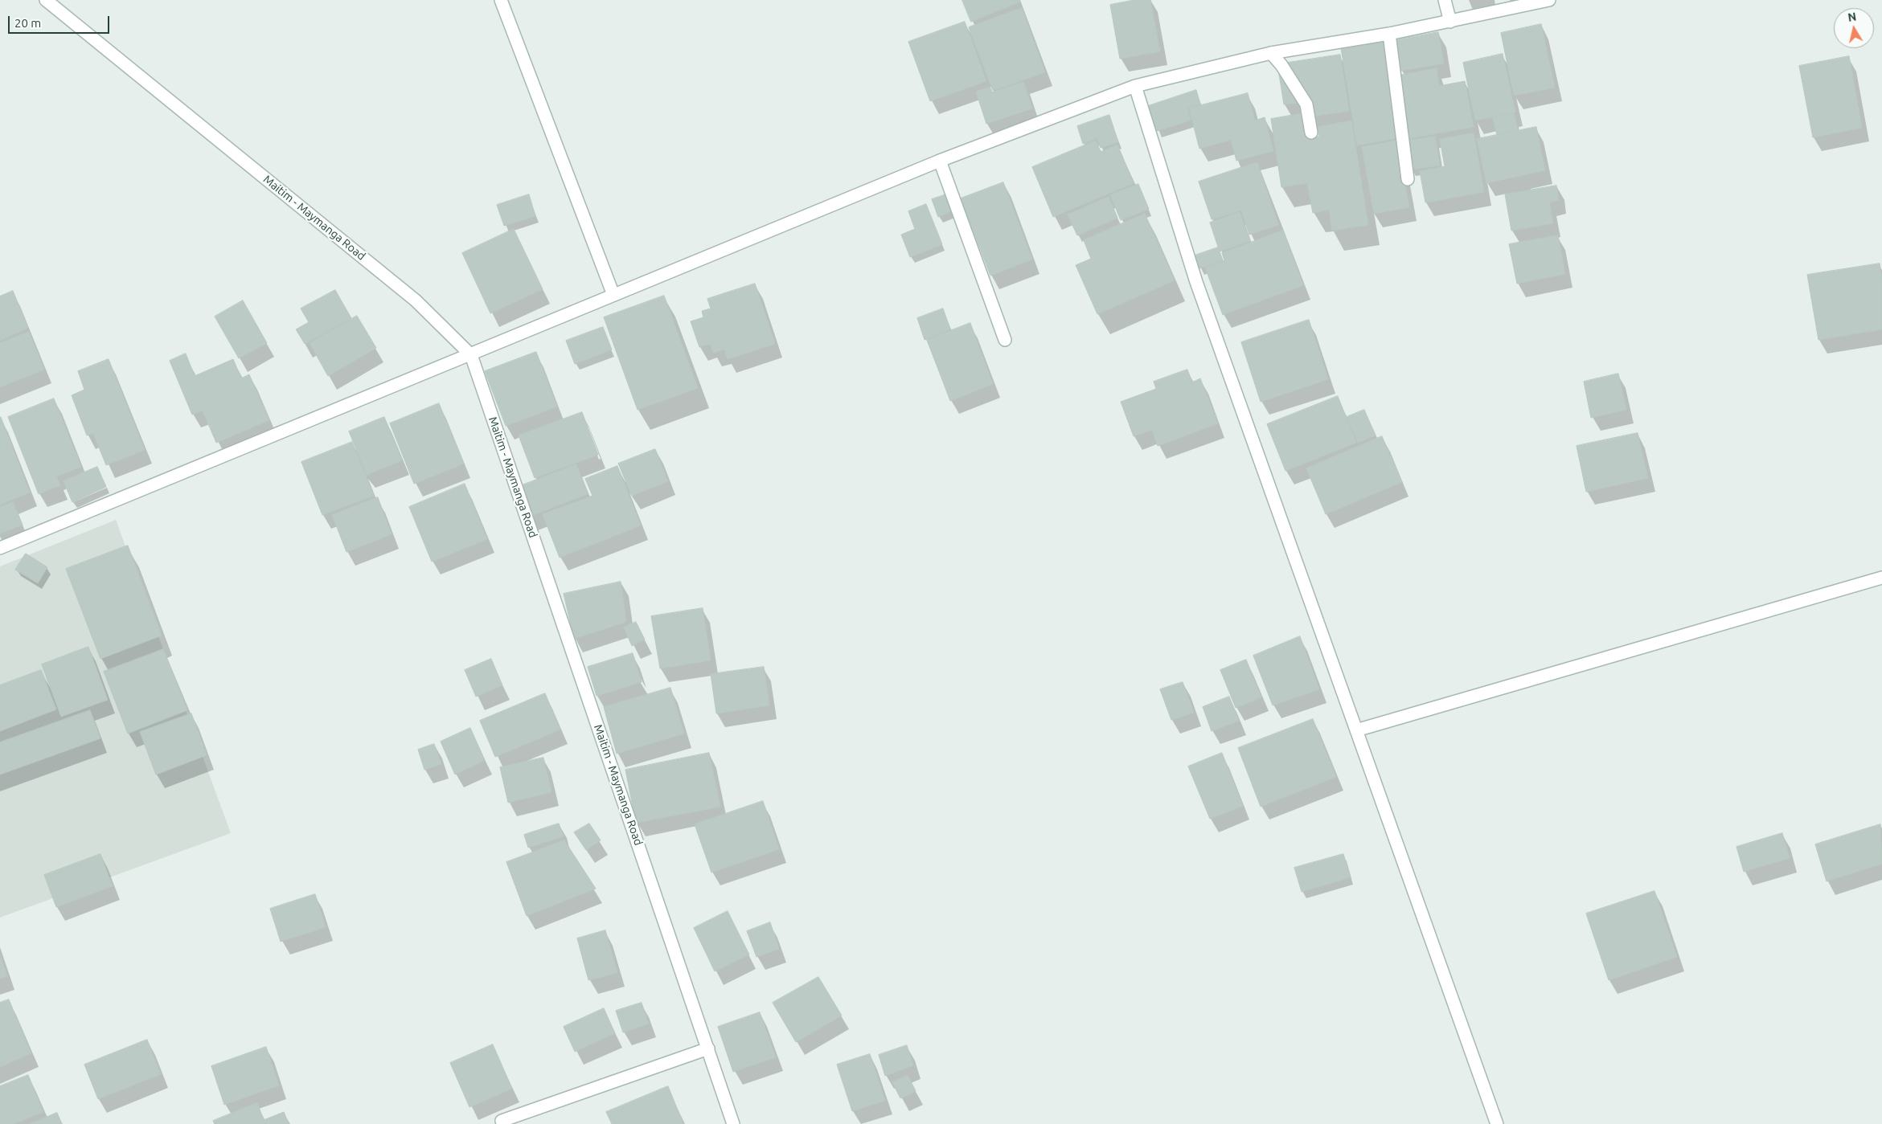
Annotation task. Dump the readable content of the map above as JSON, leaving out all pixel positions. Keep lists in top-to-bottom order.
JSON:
{
  "streets": {
    "street": ["Maitim - Maymanga Road"]
  },
  "scale_bar": "20 m",
  "north": "top"
}
